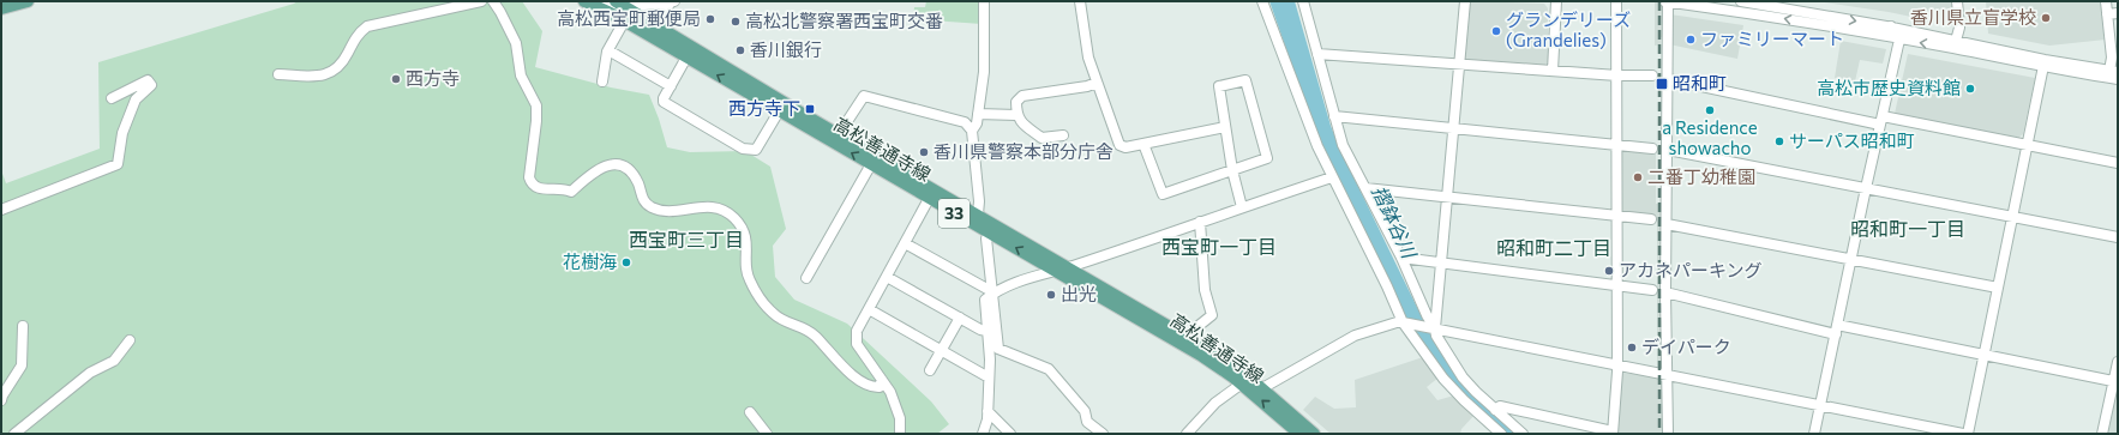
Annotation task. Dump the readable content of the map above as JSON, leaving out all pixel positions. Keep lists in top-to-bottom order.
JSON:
{
  "streets": {
    "main road": ["高松善通寺線", "33"]
  },
  "districts": [
    "昭和町一丁目",
    "西宝町三丁目",
    "西宝町一丁目",
    "昭和町二丁目"
  ],
  "water": ["摺鉢谷川"],
  "places": {
    "other": [
      "香川県立盲学校",
      "高松西宝町郵便局",
      "高松北警察署西宝町交番",
      "グランデリーズ (Grandelies)",
      "ファミリーマート",
      "香川銀行",
      "西方寺",
      "高松市歴史資料館",
      "a Residence showacho",
      "サーパス昭和町",
      "香川県警察本部分庁舎",
      "二番丁幼稚園",
      "花樹海",
      "アカネパーキング",
      "出光",
      "デイパーク"
    ],
    "transit": ["昭和町", "西方寺下"]
  }
}
